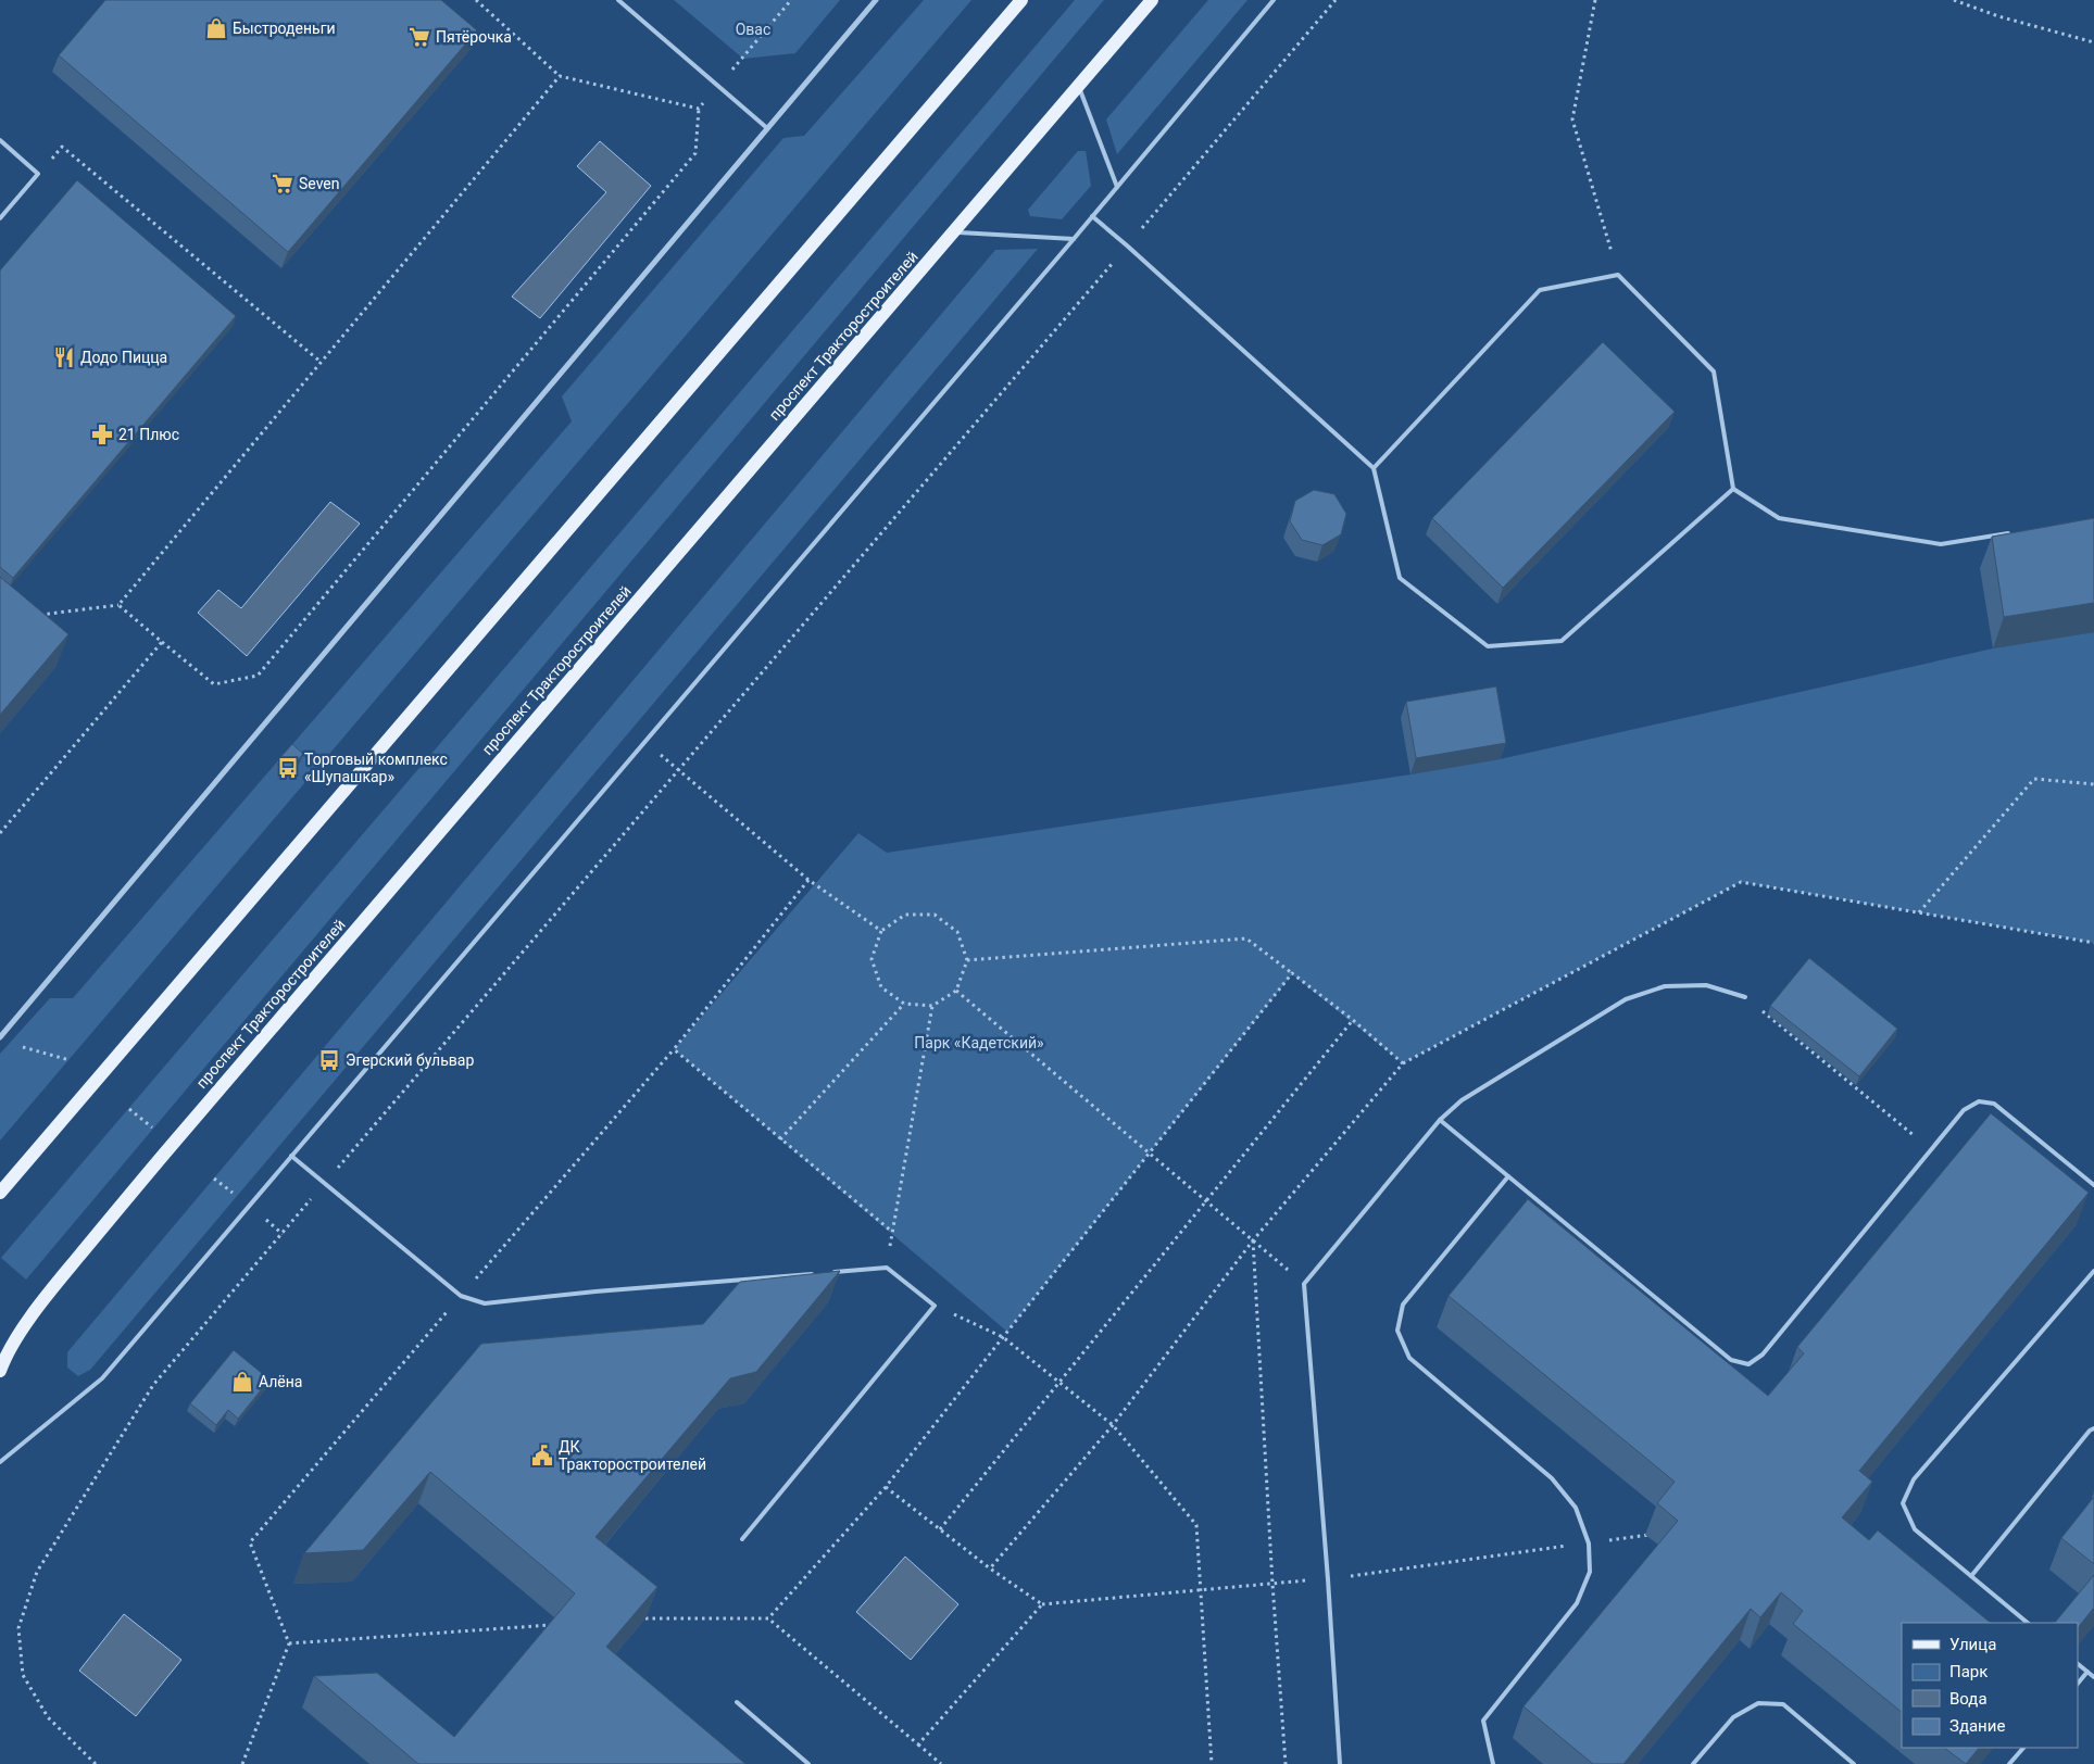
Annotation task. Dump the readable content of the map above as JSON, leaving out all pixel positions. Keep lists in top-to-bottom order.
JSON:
{
  "streets": {
    "main road": ["проспект Тракторостроителей"]
  },
  "parks": ["Овас", "Парк «Кадетский»"],
  "places": {
    "shop": ["Быстроденьги", "Алёна"],
    "supermarket": ["Пятёрочка", "Seven"],
    "restaurant": ["Додо Пицца"],
    "pharmacy": ["21 Плюс"],
    "bus stop": ["Торговый комплекс «Шупашкар»", "Эгерский бульвар"],
    "public building": ["ДК Тракторостроителей"]
  },
  "legend": [
    "Улица",
    "Парк",
    "Вода",
    "Здание"
  ]
}
